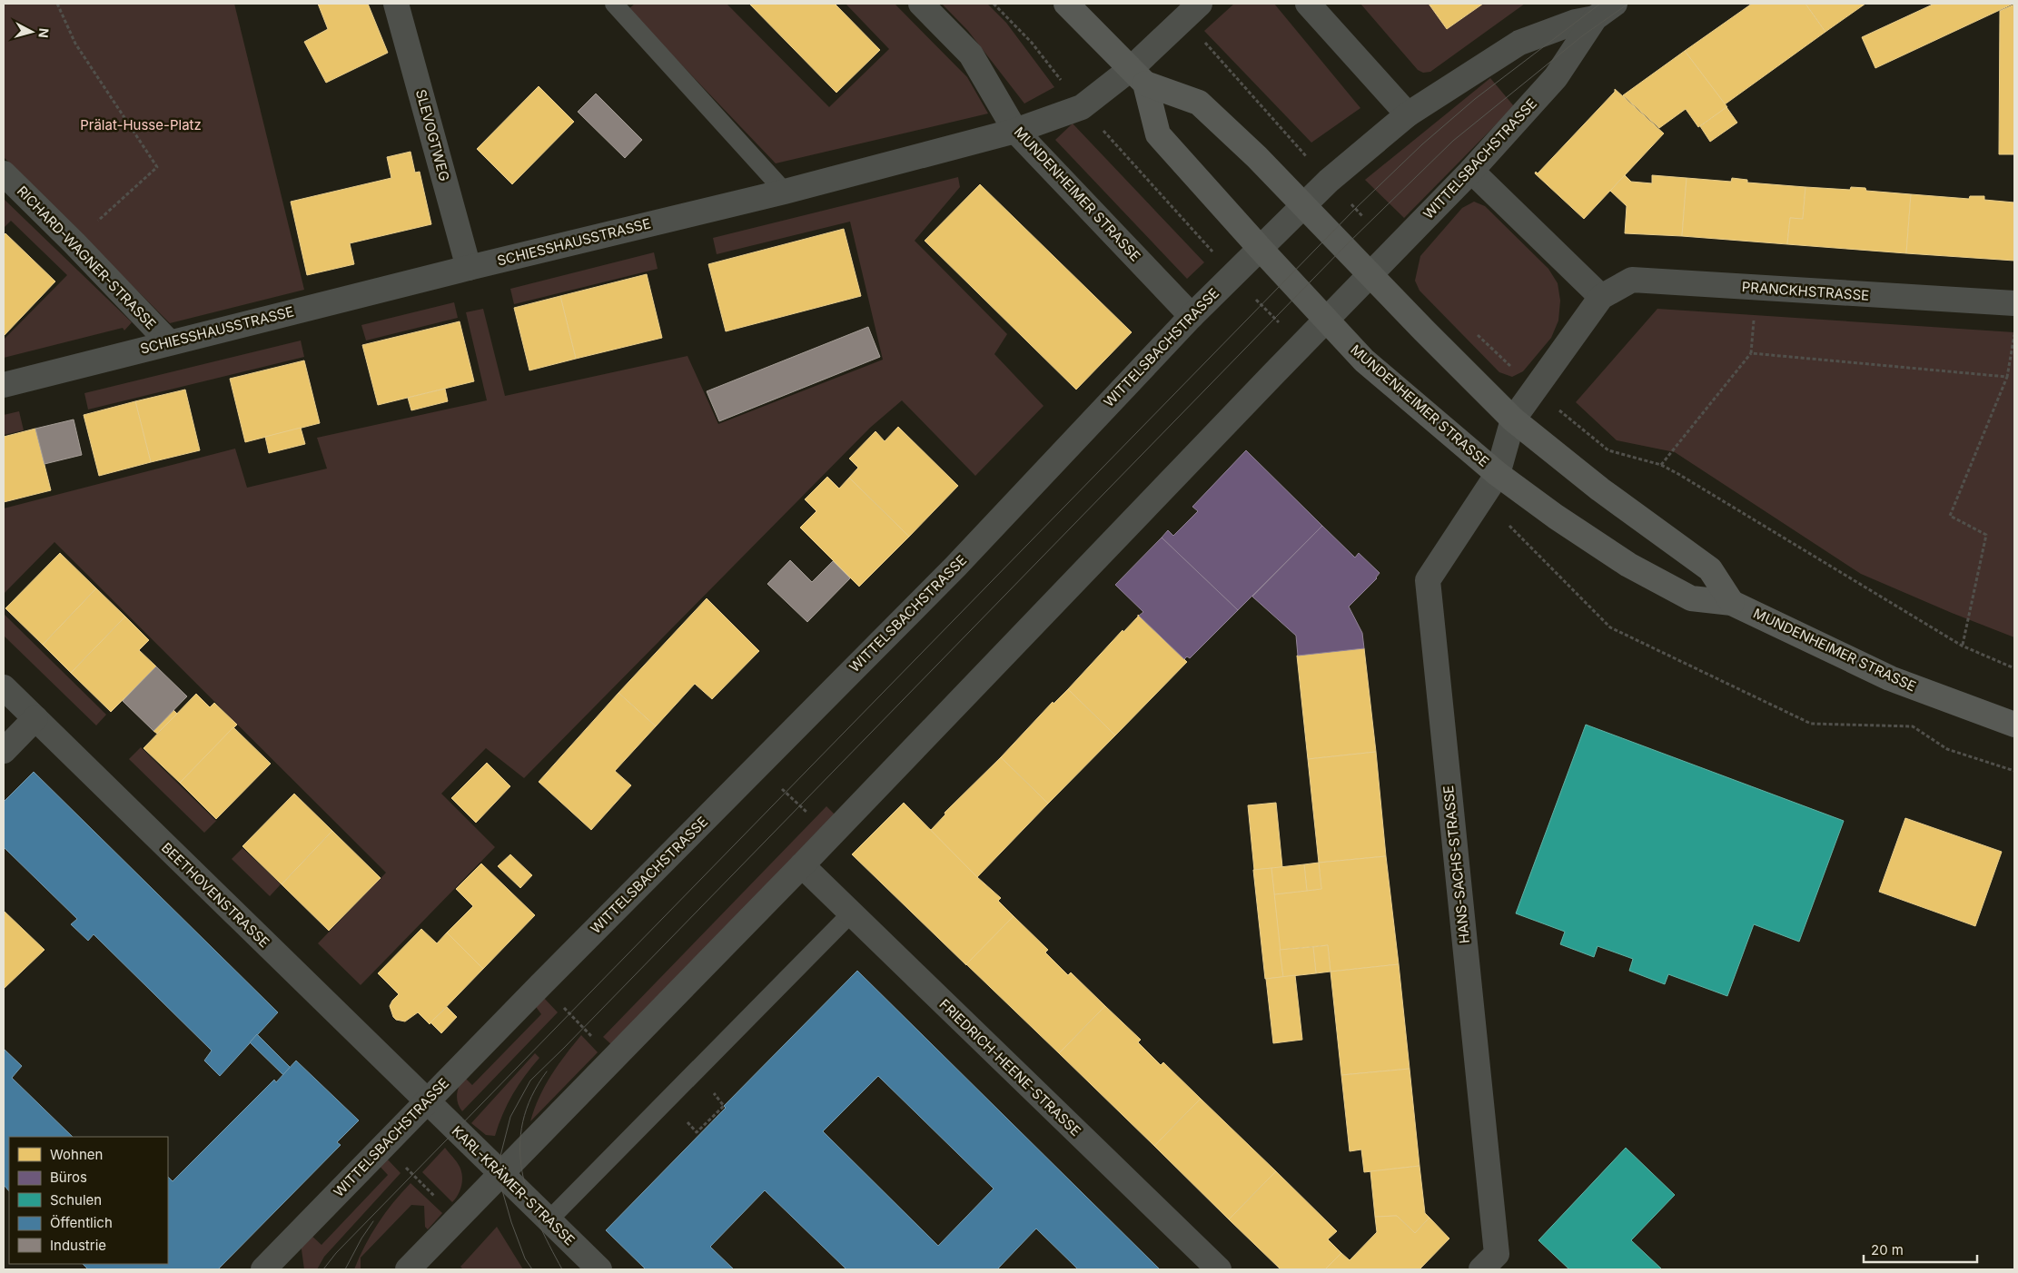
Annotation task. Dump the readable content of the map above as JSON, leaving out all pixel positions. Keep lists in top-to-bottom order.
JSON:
{
  "streets": {
    "street": [
      "SLEVOGTWEG",
      "WITTELSBACHSTRASSE",
      "MUNDENHEIMER STRASSE",
      "SCHIESSHAUSSTRASSE",
      "RICHARD-WAGNER-STRASSE",
      "PRANCKHSTRASSE",
      "HANS-SACHS-STRASSE",
      "BEETHOVENSTRASSE",
      "FRIEDRICH-HEENE-STRASSE",
      "KARL-KRÄMER-STRASSE"
    ]
  },
  "crossings": [
    ["SLEVOGTWEG", "SCHIESSHAUSSTRASSE"],
    ["WITTELSBACHSTRASSE", "MUNDENHEIMER STRASSE"],
    ["WITTELSBACHSTRASSE", "BEETHOVENSTRASSE"],
    ["WITTELSBACHSTRASSE", "FRIEDRICH-HEENE-STRASSE"],
    ["WITTELSBACHSTRASSE", "KARL-KRÄMER-STRASSE"],
    ["MUNDENHEIMER STRASSE", "SCHIESSHAUSSTRASSE"],
    ["MUNDENHEIMER STRASSE", "HANS-SACHS-STRASSE"],
    ["SCHIESSHAUSSTRASSE", "RICHARD-WAGNER-STRASSE"],
    ["PRANCKHSTRASSE", "HANS-SACHS-STRASSE"],
    ["BEETHOVENSTRASSE", "KARL-KRÄMER-STRASSE"]
  ],
  "parks": ["Prälat-Husse-Platz"],
  "legend": [
    "Wohnen",
    "Büros",
    "Schulen",
    "Öffentlich",
    "Industrie"
  ],
  "scale_bar": "20 m",
  "north": "right"
}
